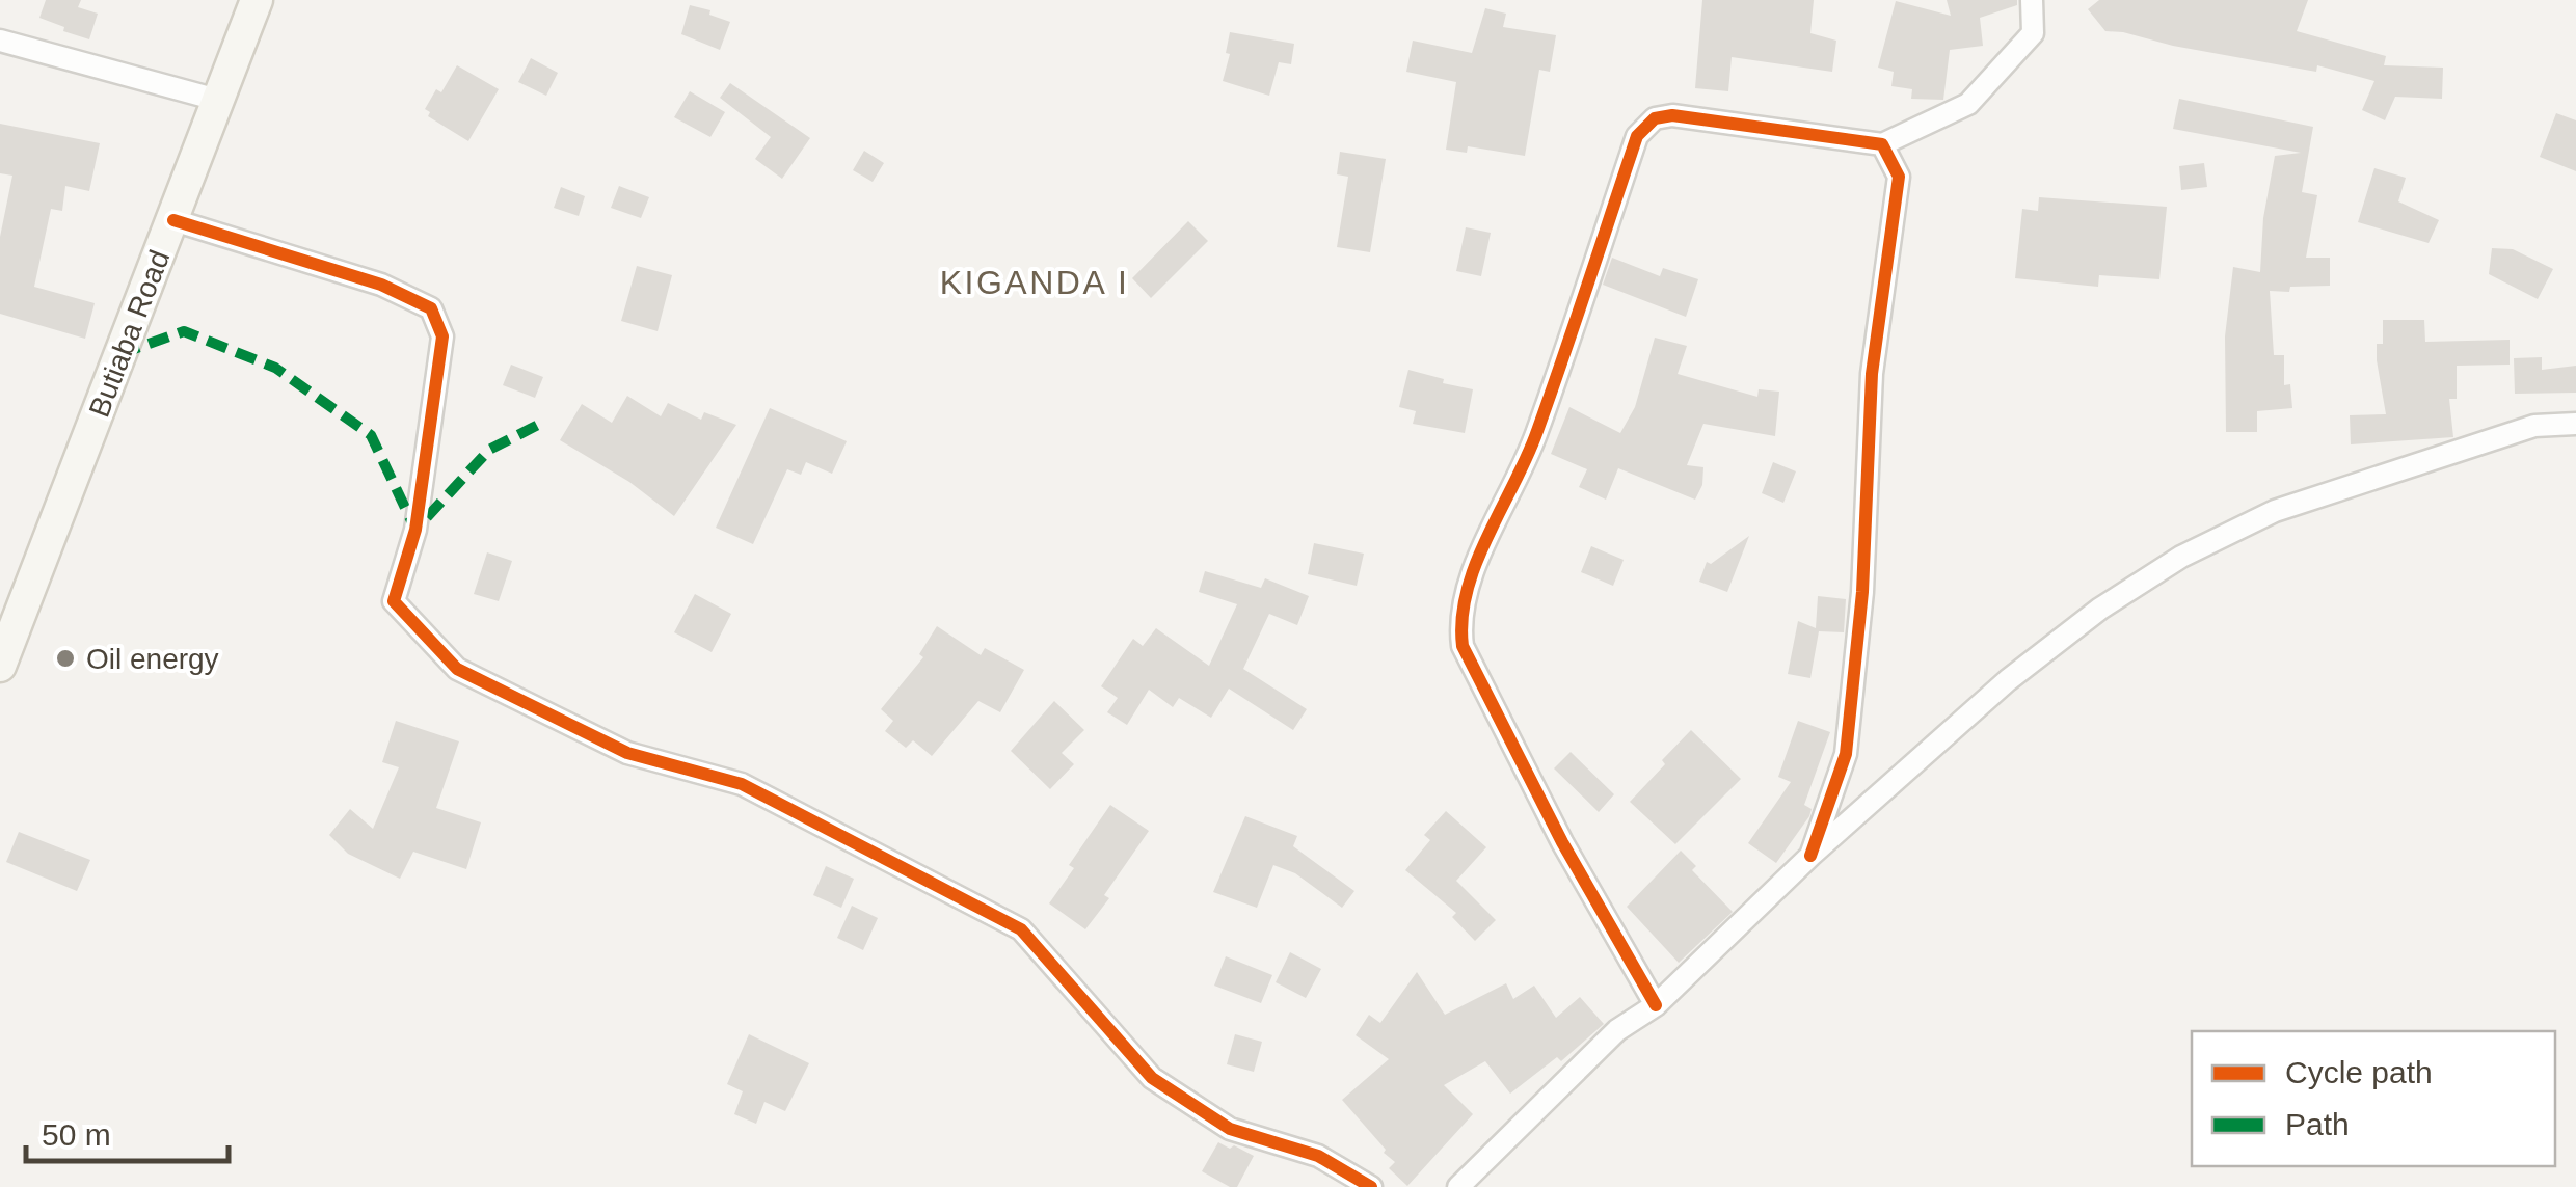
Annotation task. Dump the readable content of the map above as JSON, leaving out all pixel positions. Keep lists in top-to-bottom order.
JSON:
{
  "streets": {
    "main road": ["Butiaba Road"]
  },
  "districts": ["KIGANDA I"],
  "places": ["Oil energy"],
  "legend": ["Cycle path", "Path"],
  "scale_bar": "50 m"
}
